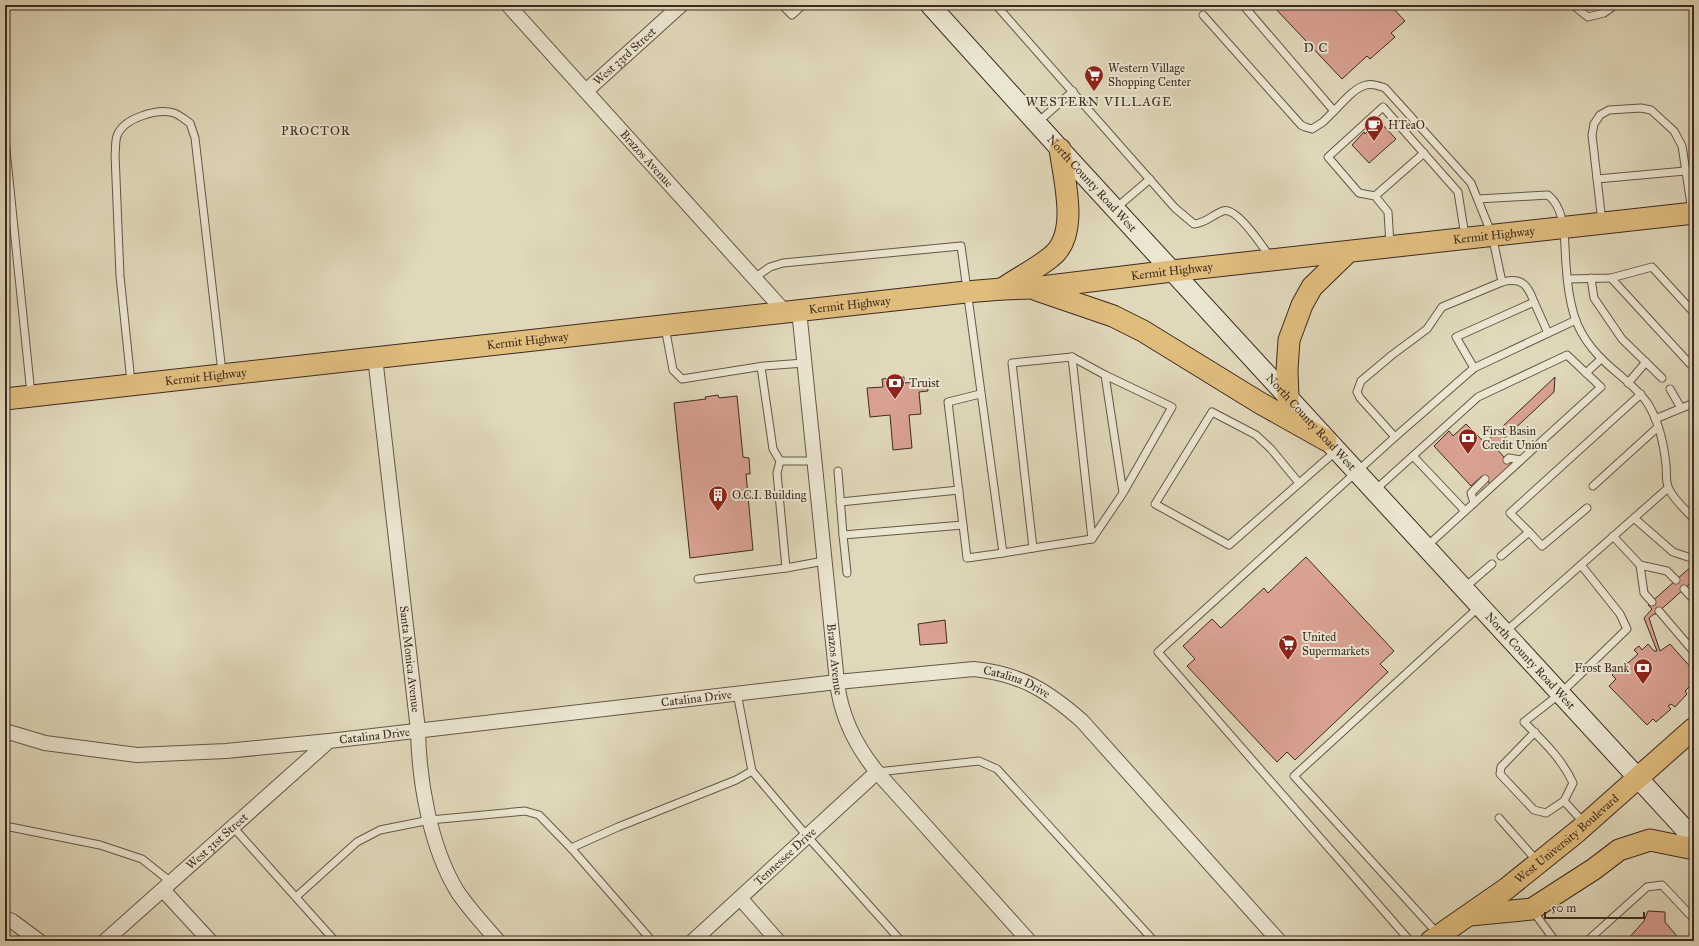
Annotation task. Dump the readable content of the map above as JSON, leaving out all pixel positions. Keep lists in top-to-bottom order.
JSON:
{
  "streets": {
    "main road": ["North County Road West", "Kermit Highway", "West University Boulevard"],
    "street": [
      "West 33rd Street",
      "Brazos Avenue",
      "Santa Monica Avenue",
      "Catalina Drive",
      "West 31st Street",
      "Tennessee Drive"
    ]
  },
  "crossings": [
    ["West 33rd Street", "Brazos Avenue"],
    ["Brazos Avenue", "Kermit Highway"],
    ["Brazos Avenue", "Catalina Drive"],
    ["Brazos Avenue", "Tennessee Drive"],
    ["North County Road West", "Kermit Highway"],
    ["North County Road West", "West University Boulevard"],
    ["Kermit Highway", "Santa Monica Avenue"],
    ["Santa Monica Avenue", "Catalina Drive"],
    ["Catalina Drive", "West 31st Street"]
  ],
  "districts": ["D C", "WESTERN VILLAGE", "PROCTOR"],
  "places": {
    "supermarket": ["Western Village Shopping Center", "United Supermarkets"],
    "cafe": ["HTeaO"],
    "bank": ["Truist", "First Basin Credit Union", "Frost Bank"],
    "building": ["O.C.I. Building"]
  },
  "scale_bar": "50 m"
}
